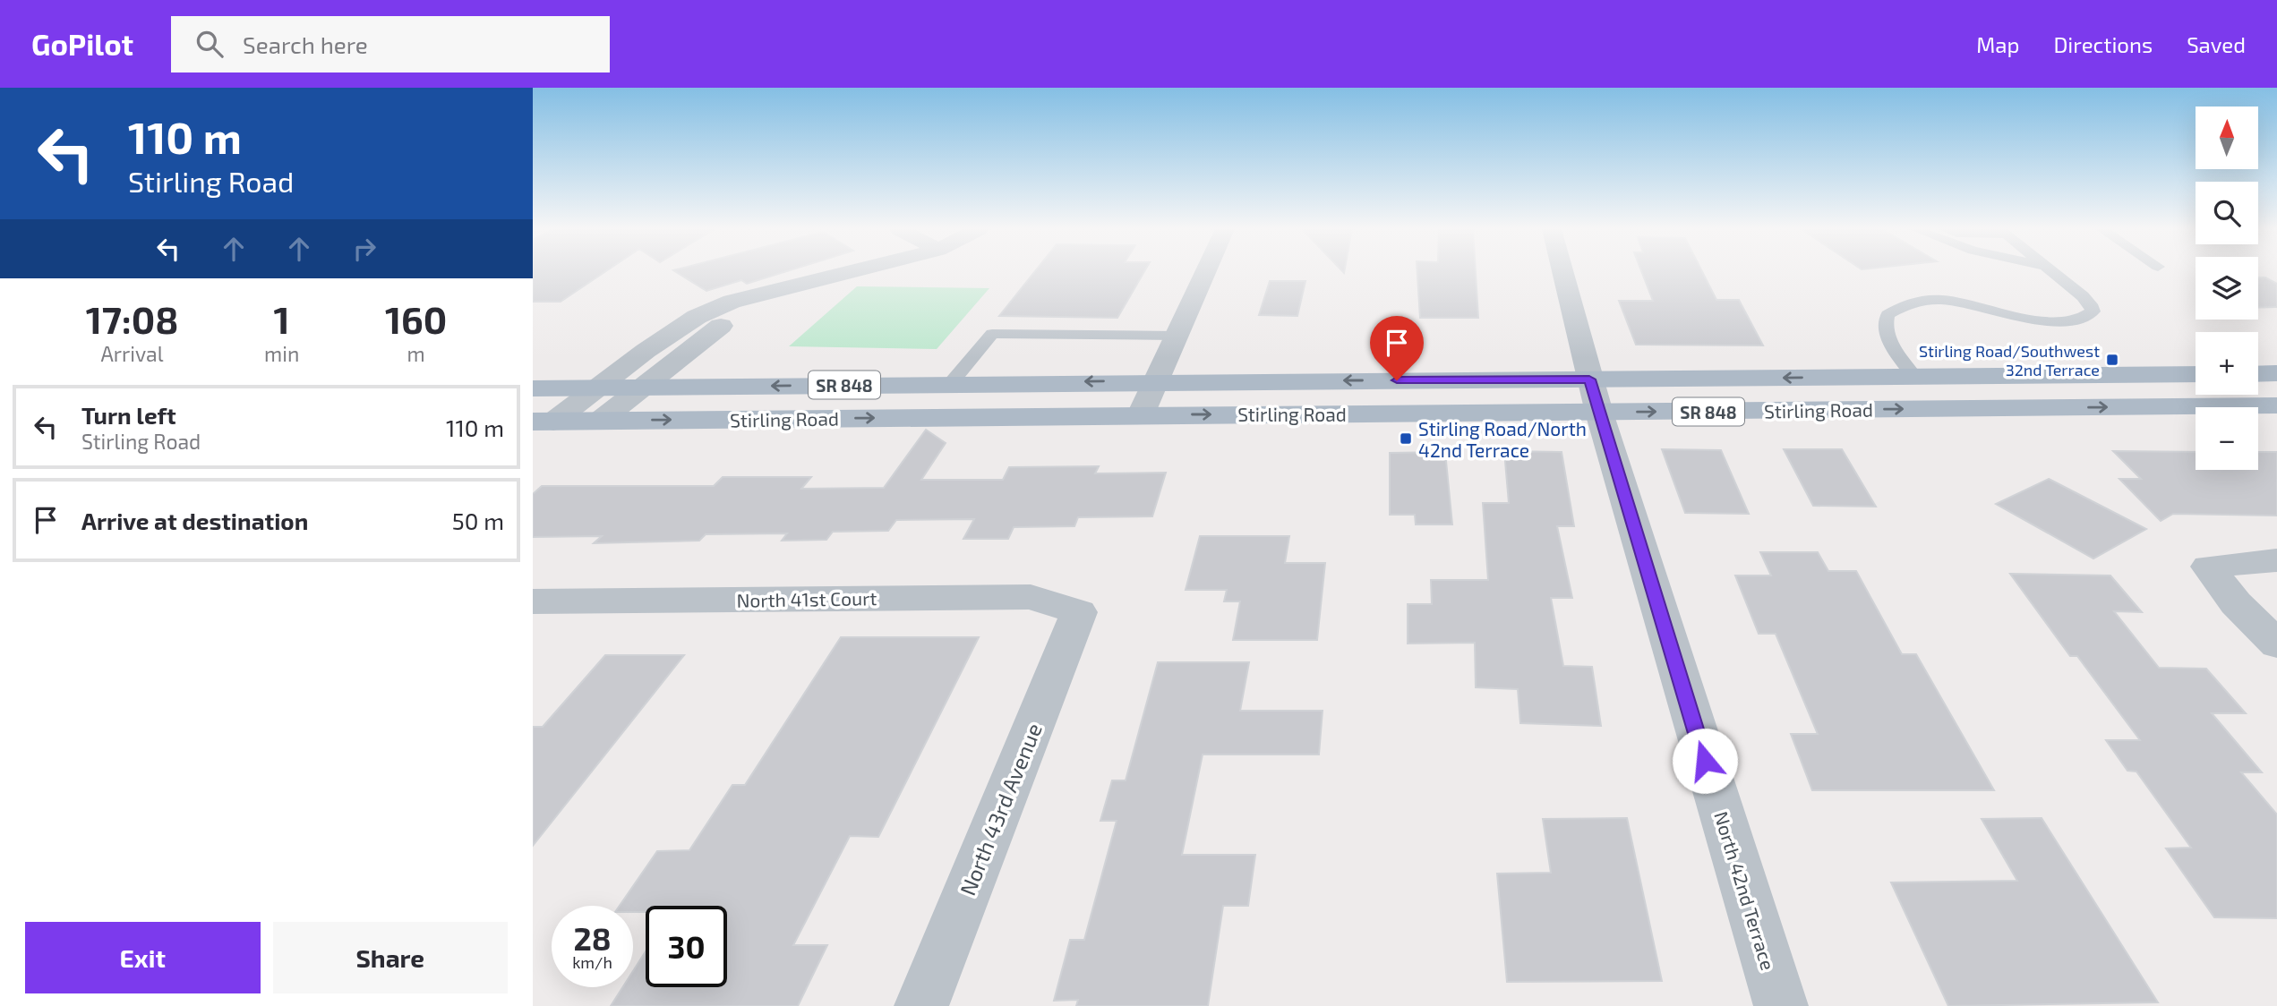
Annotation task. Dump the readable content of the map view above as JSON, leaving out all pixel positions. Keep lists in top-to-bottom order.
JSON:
{
  "streets": {
    "main road": ["SR 848", "Stirling Road"],
    "street": ["North 41st Court", "North 43rd Avenue", "North 42nd Terrace"]
  },
  "crossings": [
    ["Stirling Road", "North 42nd Terrace"],
    ["North 41st Court", "North 43rd Avenue"]
  ],
  "places": {
    "transit": ["Stirling Road/Southwest 32nd Terrace", "Stirling Road/North 42nd Terrace"]
  },
  "north": "top",
  "page": {
    "header": "GoPilot",
    "search": "Search here",
    "nav": ["Map", "Directions", "Saved"],
    "turn": ["110 m", "Stirling Road"],
    "map_buttons": ["+", "−"],
    "eta": [
      "17:08",
      "Arrival",
      "1",
      "min",
      "160",
      "m"
    ],
    "list": [
      {
        "name": "Turn left",
        "note": "Stirling Road",
        "value": "110 m"
      },
      {
        "name": "Arrive at destination",
        "value": "50 m"
      }
    ],
    "speed": "28 km/h",
    "limit": "30",
    "buttons": ["Exit", "Share"]
  }
}
